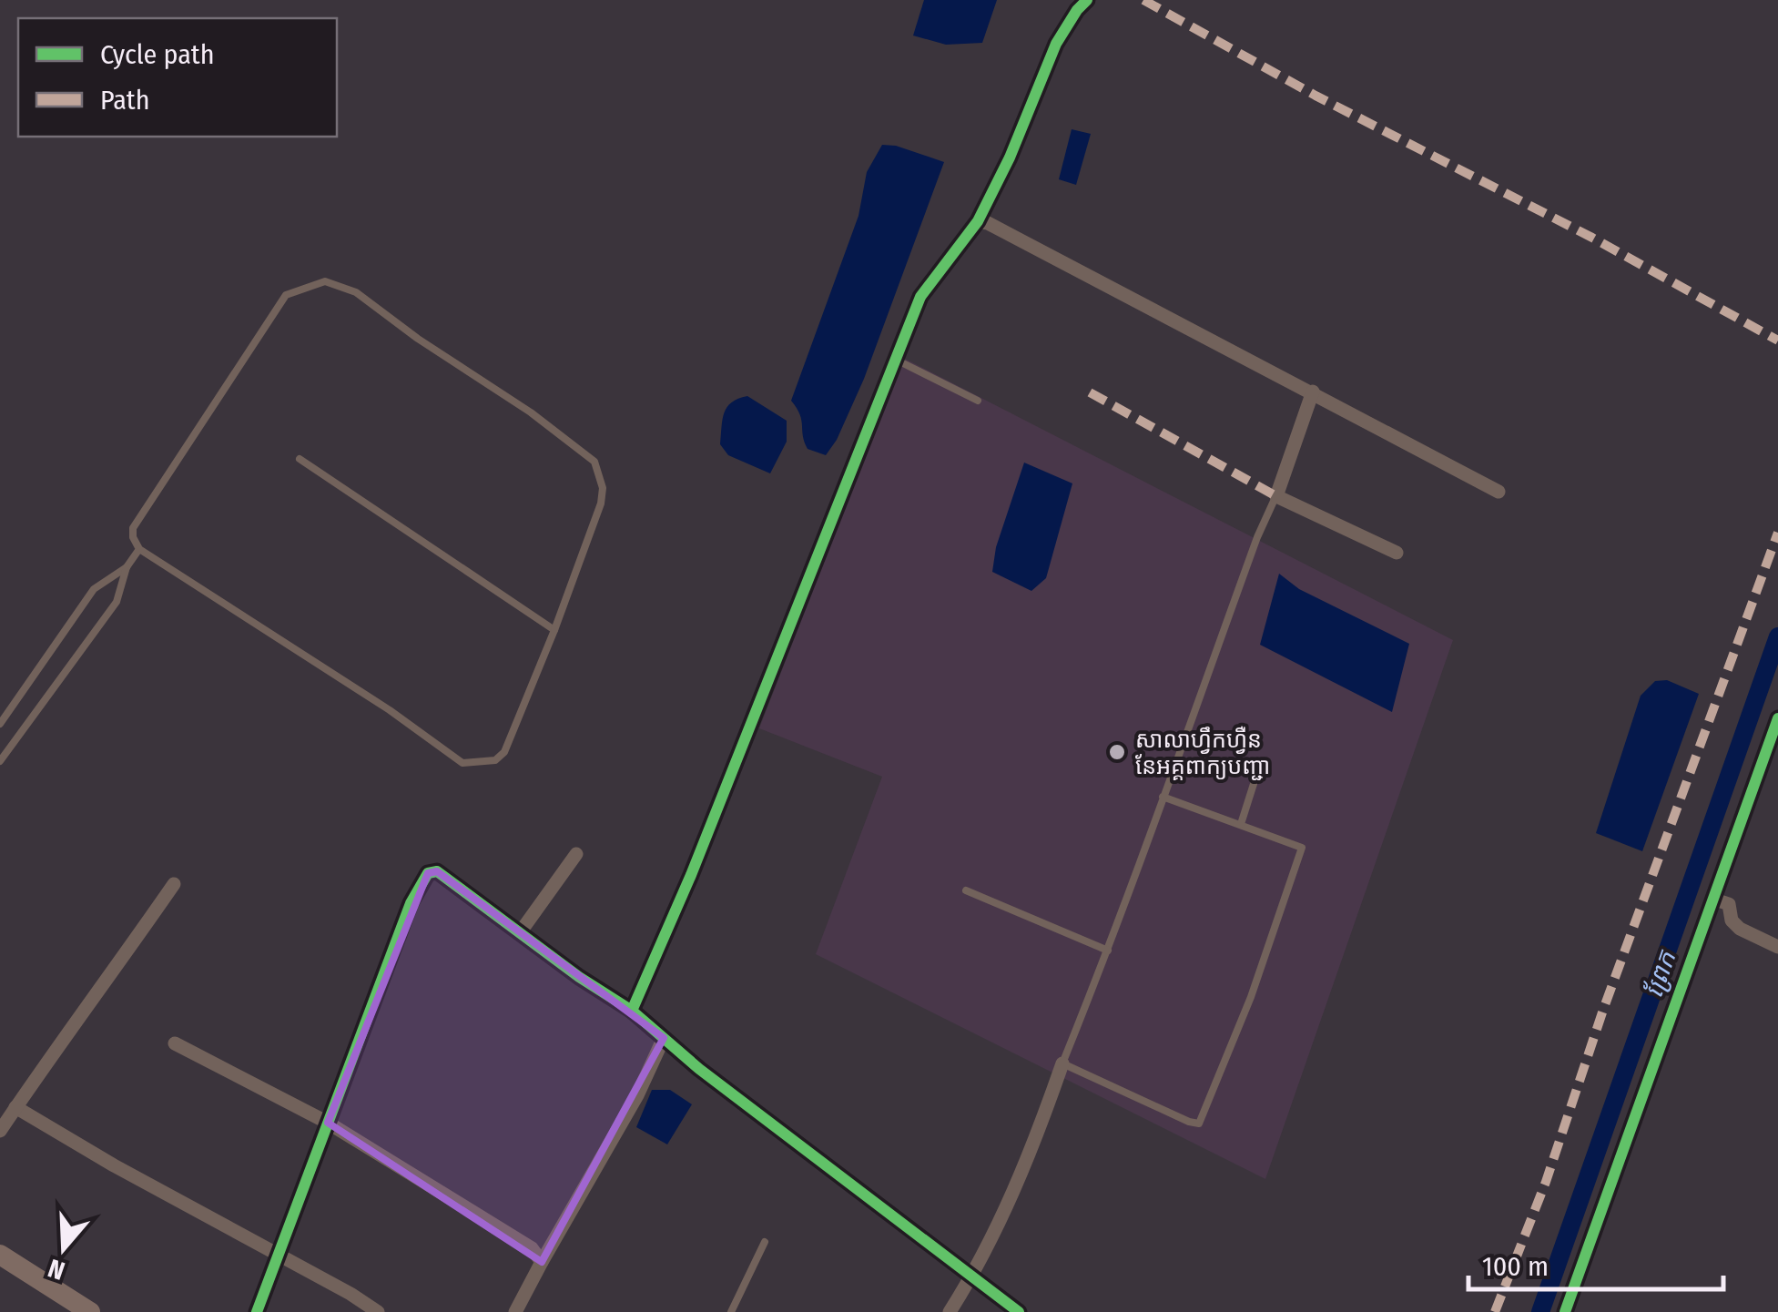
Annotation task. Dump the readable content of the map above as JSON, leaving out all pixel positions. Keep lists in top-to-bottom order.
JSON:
{
  "water": ["ព្រែក"],
  "places": ["សាលាហ្វឹកហ្វឺន នែអគ្គពាក្យបញ្ជា"],
  "legend": ["Cycle path", "Path"],
  "scale_bar": "100 m",
  "north": "bottom"
}
